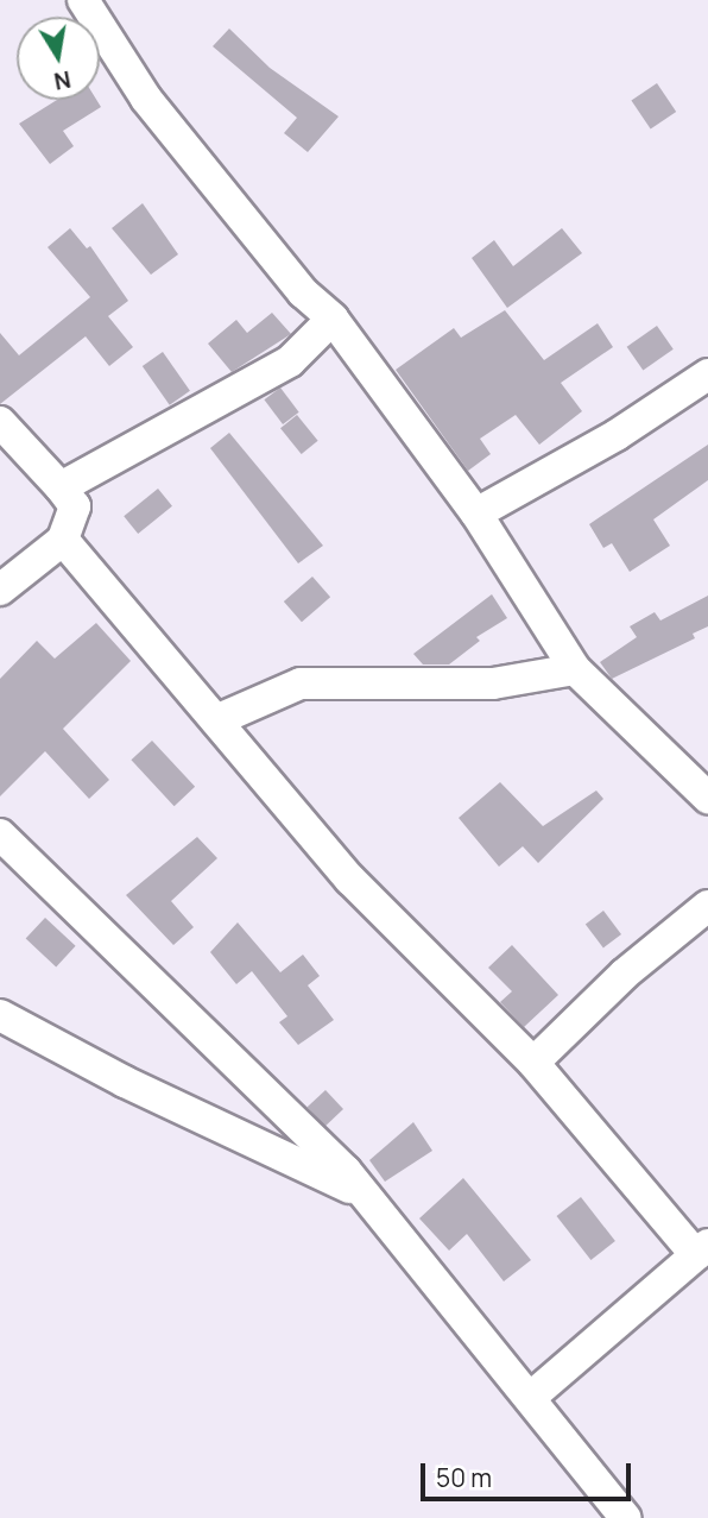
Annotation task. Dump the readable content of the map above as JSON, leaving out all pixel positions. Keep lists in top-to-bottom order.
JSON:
{
  "scale_bar": "50 m",
  "north": "bottom"
}
